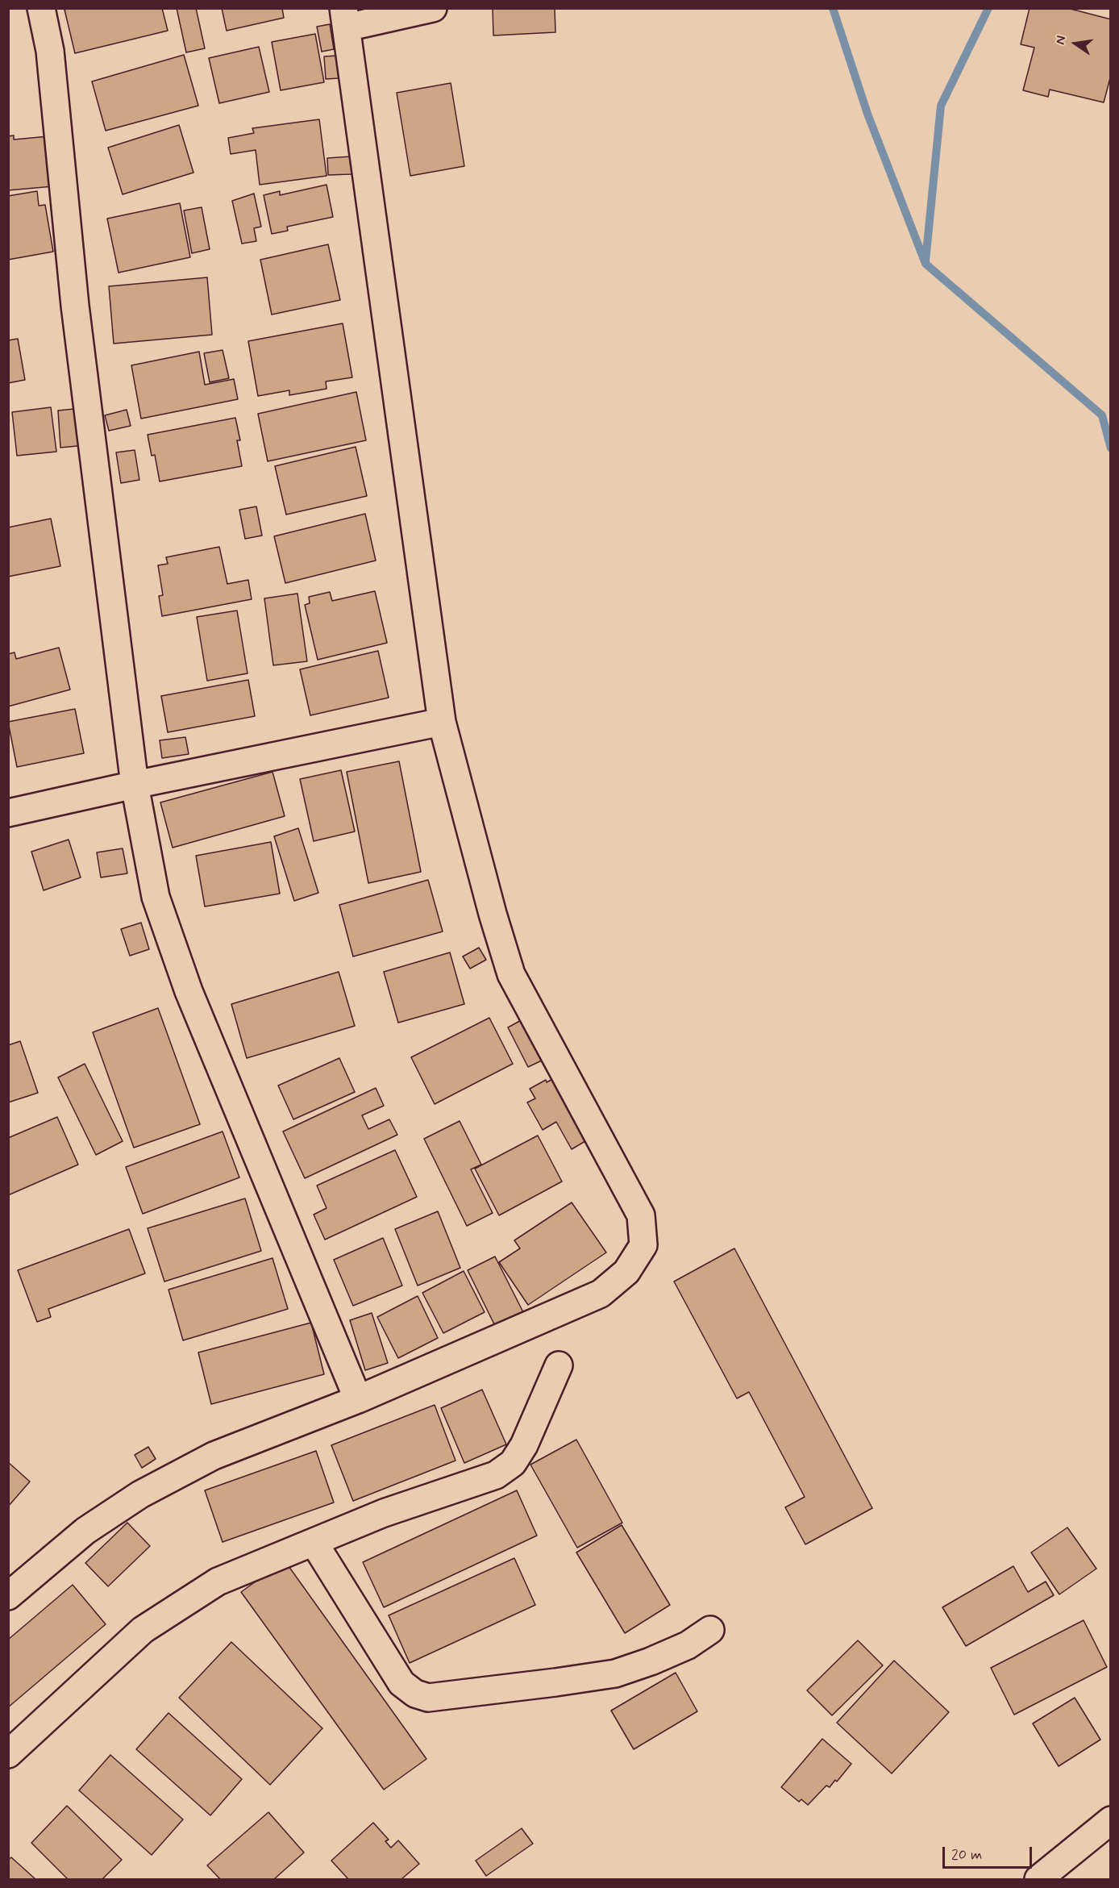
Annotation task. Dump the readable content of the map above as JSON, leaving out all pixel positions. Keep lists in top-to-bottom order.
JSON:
{
  "scale_bar": "20 m",
  "north": "left"
}
